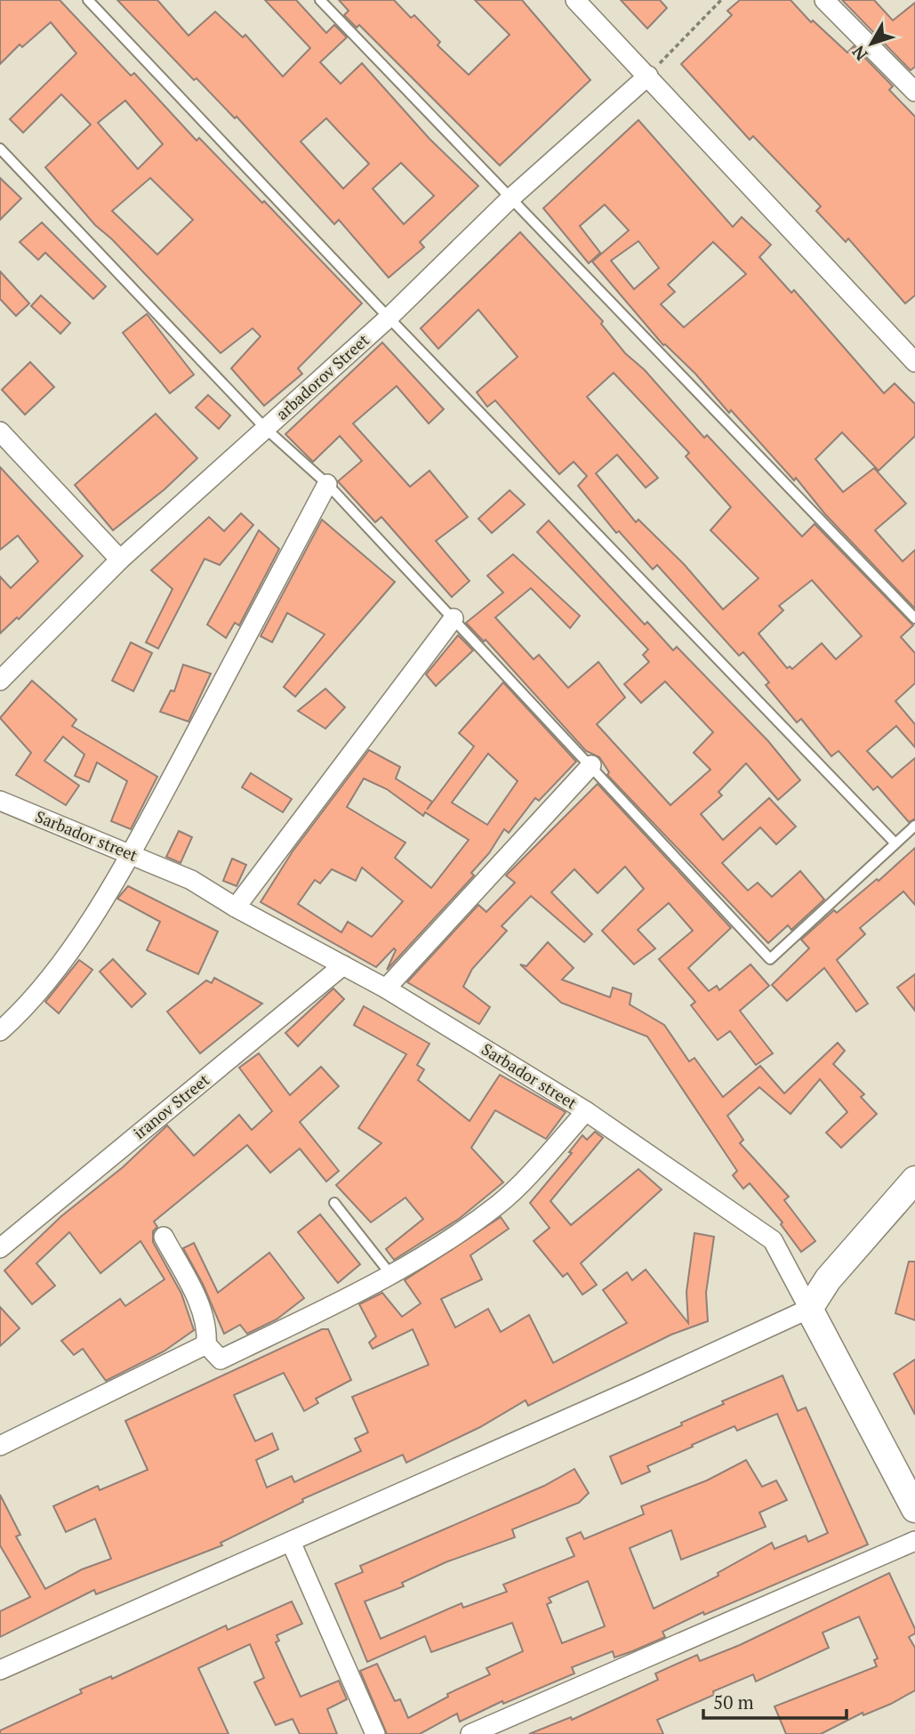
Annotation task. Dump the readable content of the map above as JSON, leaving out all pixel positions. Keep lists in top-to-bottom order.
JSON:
{
  "streets": {
    "street": ["arbadorov Street", "Sarbador street", "iranov Street"]
  },
  "crossings": [
    ["Sarbador street", "iranov Street"]
  ],
  "scale_bar": "50 m",
  "north": "bottom left"
}
